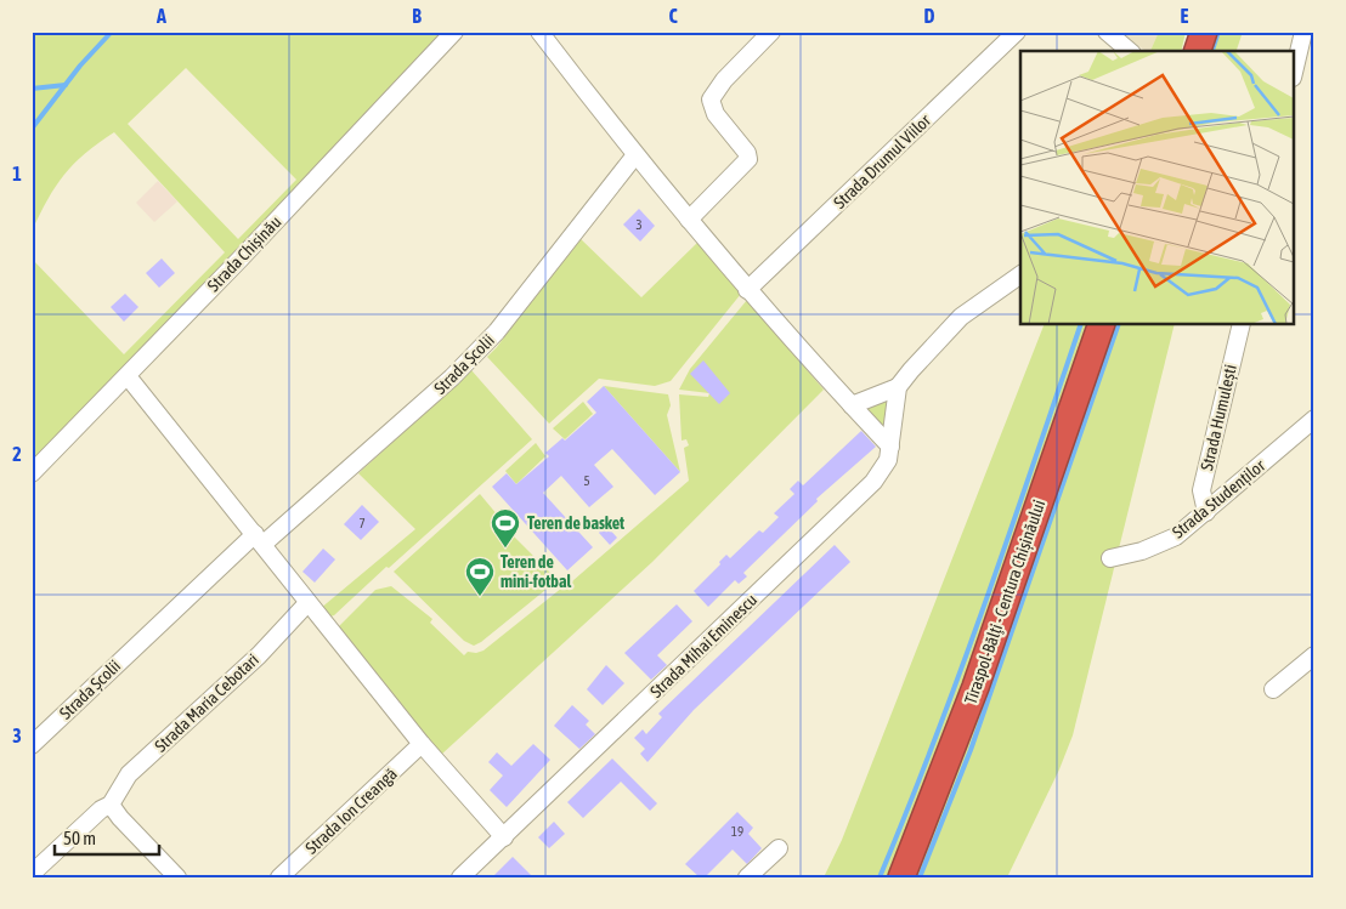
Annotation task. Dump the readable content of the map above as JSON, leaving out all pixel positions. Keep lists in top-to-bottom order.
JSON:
{
  "streets": {
    "highway": ["Tiraspol-Bălţi - Centura Chișinăului"],
    "street": [
      "Strada Drumul Viilor",
      "Strada Chișinău",
      "Strada Școlii",
      "Strada Humulești",
      "Strada Studenților",
      "Strada Mihai Eminescu",
      "Strada Maria Cebotari",
      "Strada Ion Creangă"
    ]
  },
  "crossings": [
    ["Strada Humulești", "Strada Studenților"]
  ],
  "places": {
    "sports": ["Teren de basket", "Teren de mini-fotbal"]
  },
  "house_numbers": [
    "3",
    "5",
    "7",
    "19"
  ],
  "scale_bar": "50 m",
  "grid": {
    "columns": [
      "A",
      "B",
      "C",
      "D",
      "E"
    ],
    "rows": ["1", "2", "3"]
  }
}
